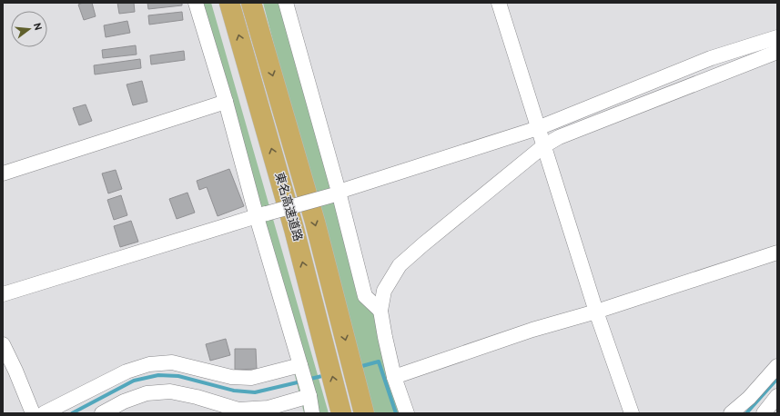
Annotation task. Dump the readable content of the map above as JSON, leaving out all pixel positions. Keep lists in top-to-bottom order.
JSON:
{
  "streets": {
    "highway": ["東名高速道路"]
  },
  "north": "right"
}
